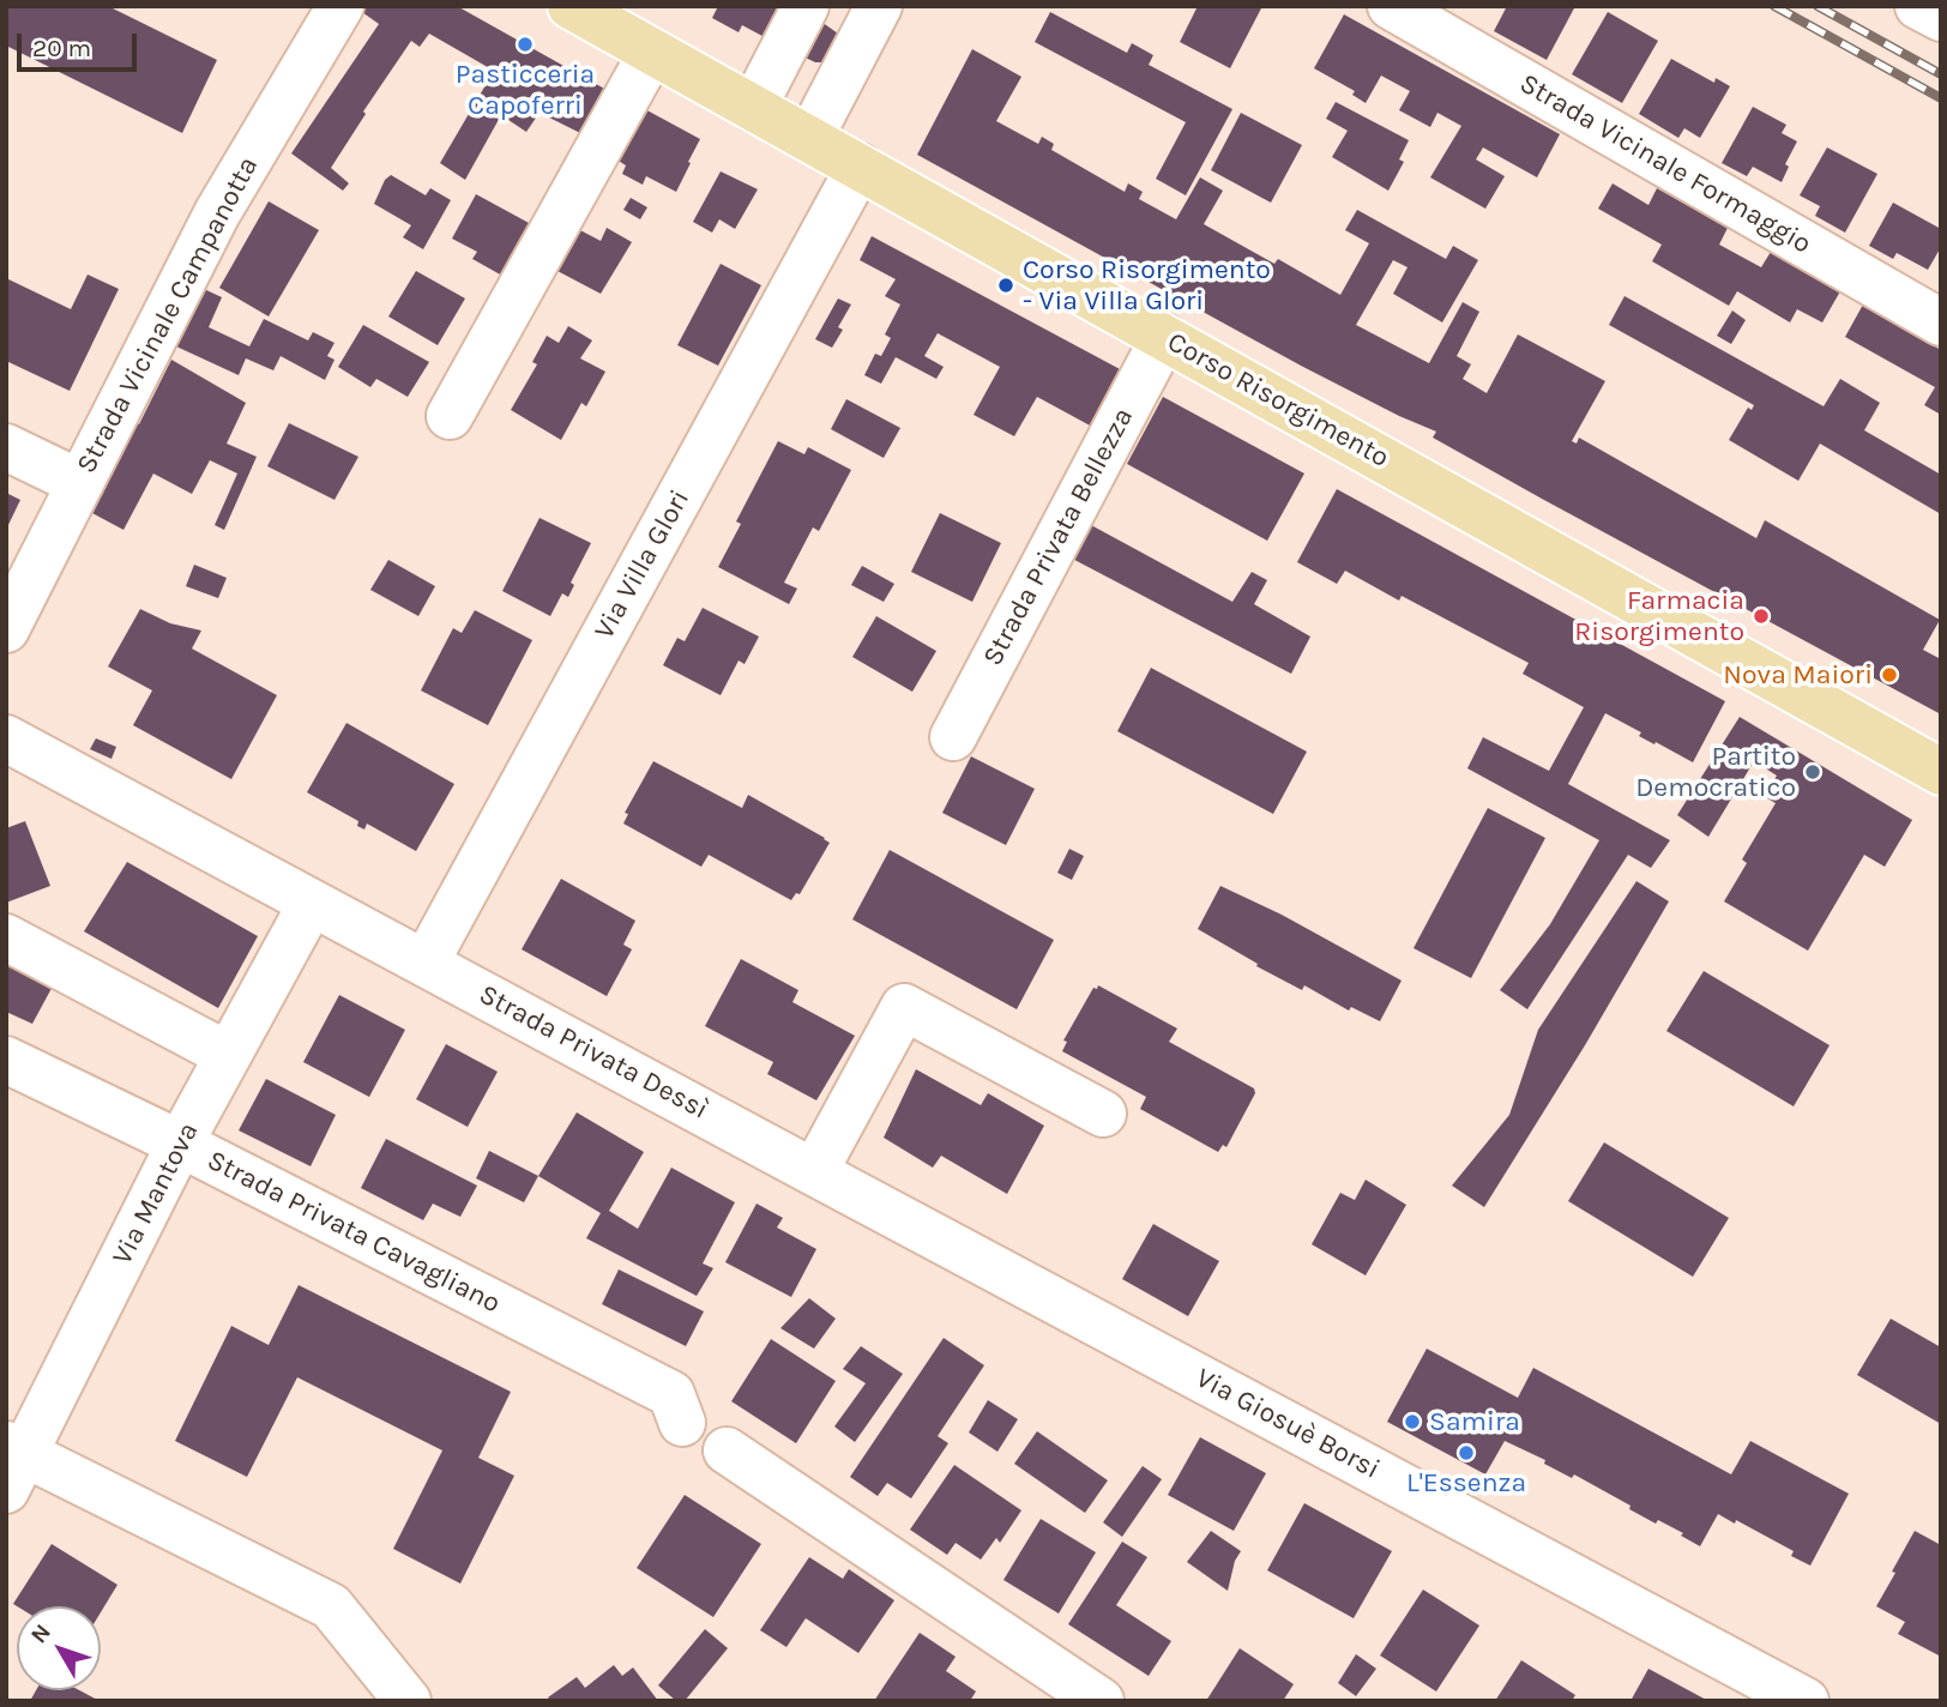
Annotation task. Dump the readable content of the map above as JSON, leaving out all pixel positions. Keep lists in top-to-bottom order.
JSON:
{
  "streets": {
    "main road": ["Corso Risorgimento"],
    "street": [
      "Strada Vicinale Formaggio",
      "Strada Vicinale Campanotta",
      "Strada Privata Bellezza",
      "Via Villa Glori",
      "Strada Privata Dessì",
      "Via Mantova",
      "Strada Privata Cavagliano",
      "Via Giosuè Borsi"
    ]
  },
  "crossings": [
    ["Corso Risorgimento", "Strada Privata Bellezza"],
    ["Corso Risorgimento", "Via Villa Glori"],
    ["Via Villa Glori", "Strada Privata Dessì"],
    ["Strada Privata Dessì", "Via Mantova"],
    ["Strada Privata Dessì", "Via Giosuè Borsi"],
    ["Via Mantova", "Strada Privata Cavagliano"]
  ],
  "places": [
    "Pasticceria Capoferri",
    "Corso Risorgimento - Via Villa Glori",
    "Farmacia Risorgimento",
    "Nova Maiori",
    "Partito Democratico",
    "Samira",
    "L'Essenza"
  ],
  "scale_bar": "20 m",
  "north": "top left"
}
